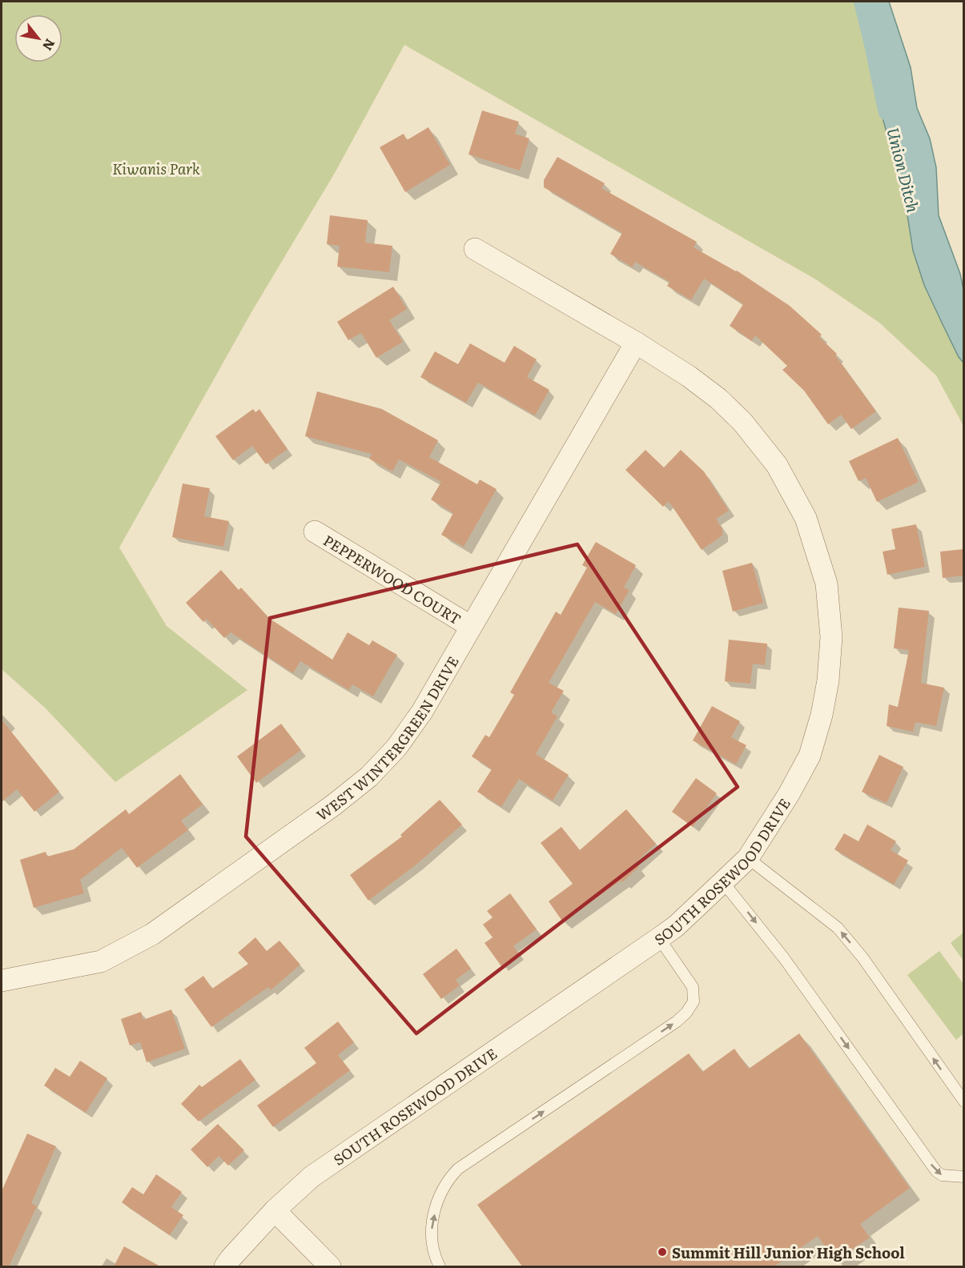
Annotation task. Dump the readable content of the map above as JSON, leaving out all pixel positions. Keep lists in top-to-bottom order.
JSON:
{
  "streets": {
    "street": ["PEPPERWOOD COURT", "WEST WINTERGREEN DRIVE", "SOUTH ROSEWOOD DRIVE"]
  },
  "crossings": [
    ["PEPPERWOOD COURT", "WEST WINTERGREEN DRIVE"],
    ["WEST WINTERGREEN DRIVE", "SOUTH ROSEWOOD DRIVE"]
  ],
  "water": ["Union Ditch"],
  "parks": ["Kiwanis Park"],
  "places": ["Summit Hill Junior High School"],
  "north": "bottom right"
}
